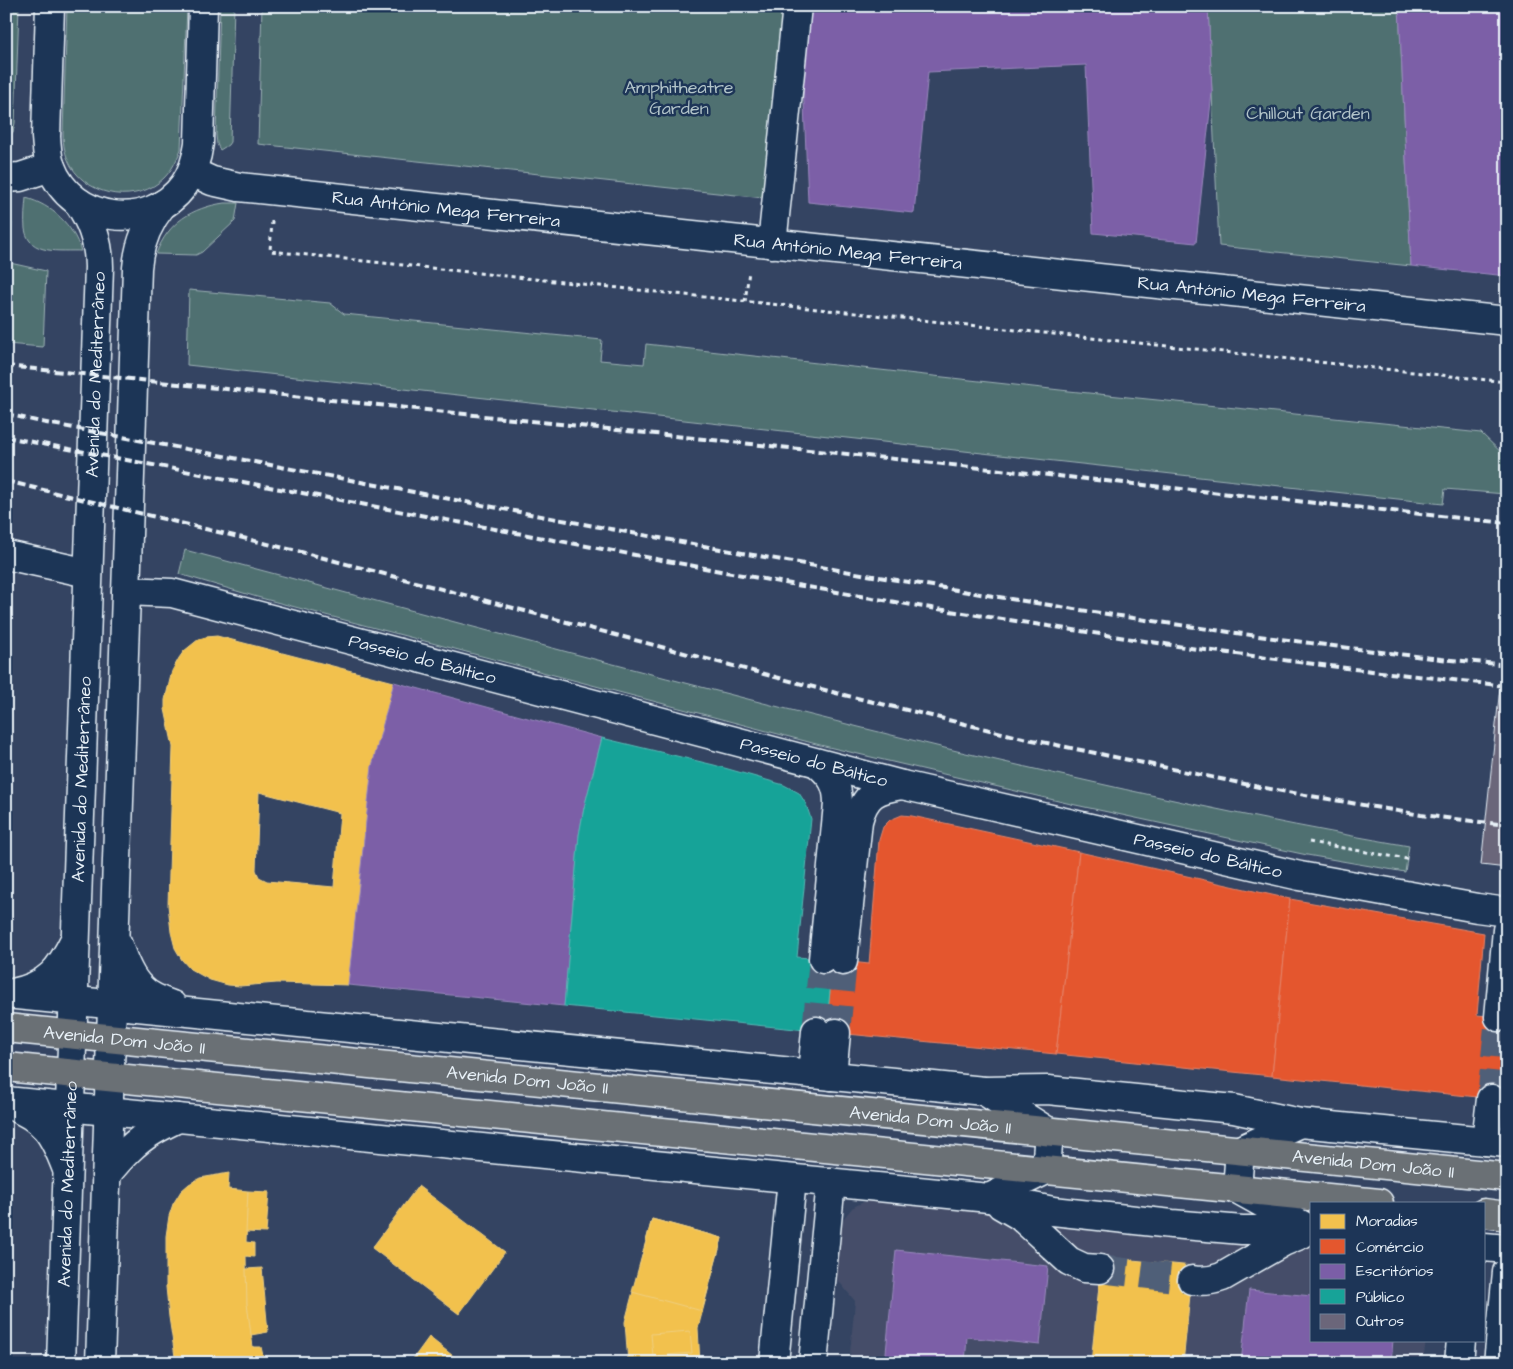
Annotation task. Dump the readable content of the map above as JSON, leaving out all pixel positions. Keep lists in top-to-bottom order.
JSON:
{
  "streets": {
    "main road": ["Avenida Dom João II"],
    "street": ["Rua António Mega Ferreira", "Avenida do Mediterrâneo", "Passeio do Báltico"]
  },
  "crossings": [
    ["Avenida do Mediterrâneo", "Avenida Dom João II"]
  ],
  "parks": ["Amphitheatre Garden", "Chillout Garden"],
  "legend": [
    "Moradias",
    "Comércio",
    "Escritórios",
    "Público",
    "Outros"
  ]
}
